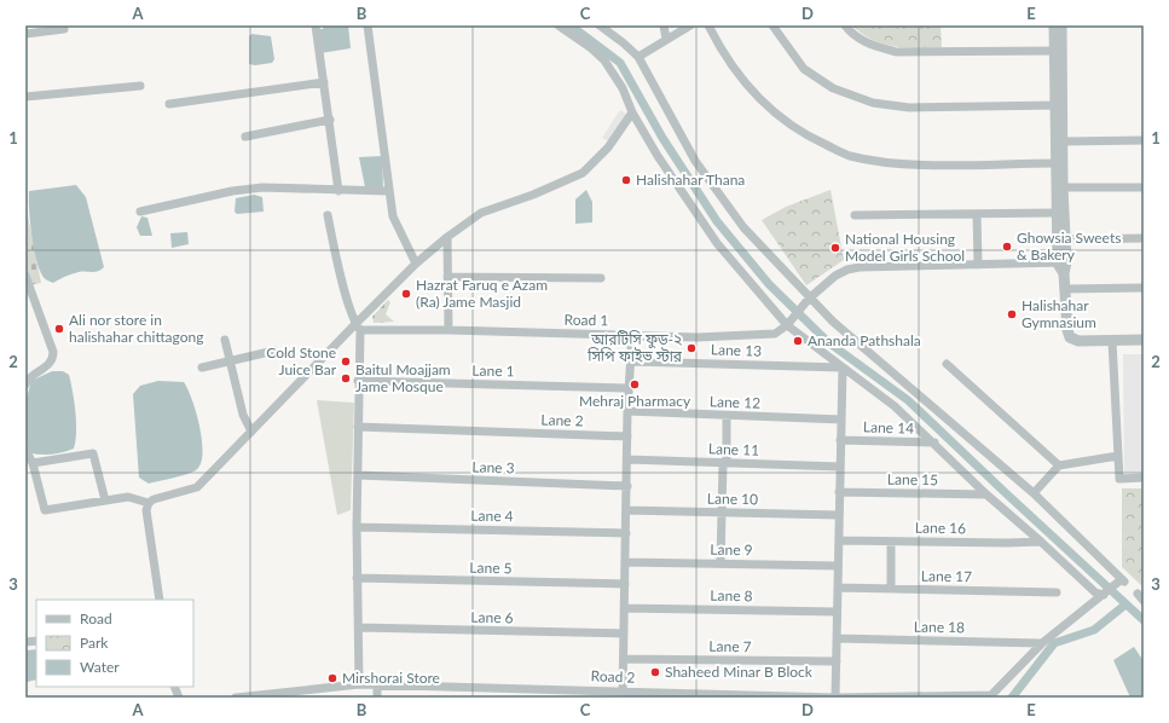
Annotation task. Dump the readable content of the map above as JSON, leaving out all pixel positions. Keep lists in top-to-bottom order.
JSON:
{
  "streets": {
    "street": [
      "Road 1",
      "Lane 13",
      "Lane 1",
      "Lane 12",
      "Lane 2",
      "Lane 14",
      "Lane 11",
      "Lane 3",
      "Lane 15",
      "Lane 10",
      "Lane 4",
      "Lane 16",
      "Lane 9",
      "Lane 5",
      "Lane 17",
      "Lane 8",
      "Lane 6",
      "Lane 18",
      "Lane 7",
      "Road 2"
    ]
  },
  "places": [
    "Halishahar Thana",
    "Ghowsia Sweets & Bakery",
    "National Housing Model Girls School",
    "Hazrat Faruq e Azam (Ra) Jame Masjid",
    "Halishahar Gymnasium",
    "Ali nor store in halishahar chittagong",
    "Ananda Pathshala",
    "আরটিসি ফুড-২ সিপি ফাইভ স্টার",
    "Cold Stone Juice Bar",
    "Baitul Moajjam Jame Mosque",
    "Mehraj Pharmacy",
    "Shaheed Minar B Block",
    "Mirshorai Store"
  ],
  "legend": ["Road", "Park", "Water"],
  "grid": {
    "columns": [
      "A",
      "B",
      "C",
      "D",
      "E"
    ],
    "rows": ["1", "2", "3"]
  }
}
